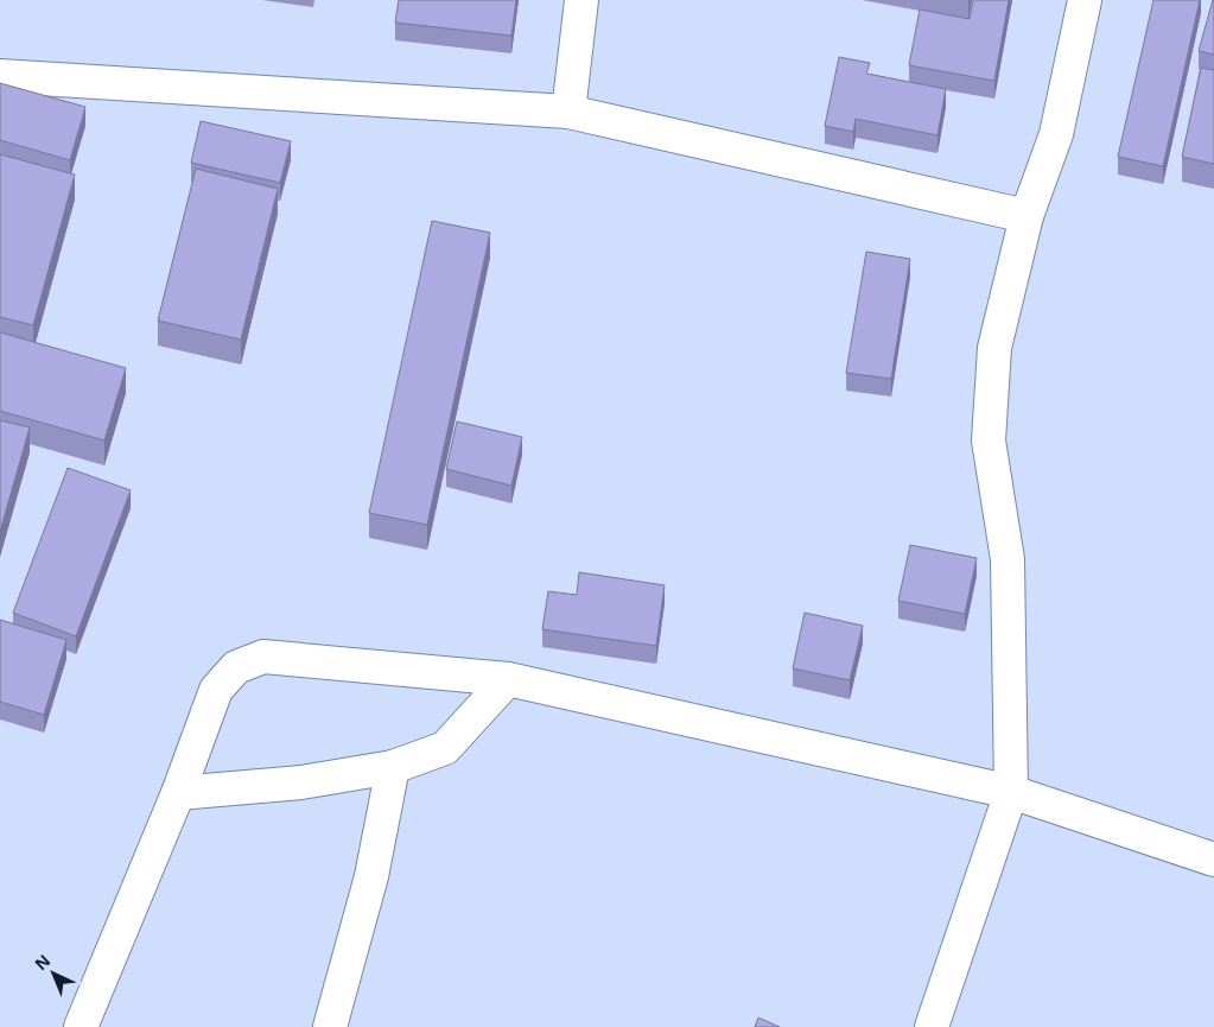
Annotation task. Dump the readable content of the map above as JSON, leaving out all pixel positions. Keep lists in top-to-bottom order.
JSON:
{
  "north": "top left"
}
